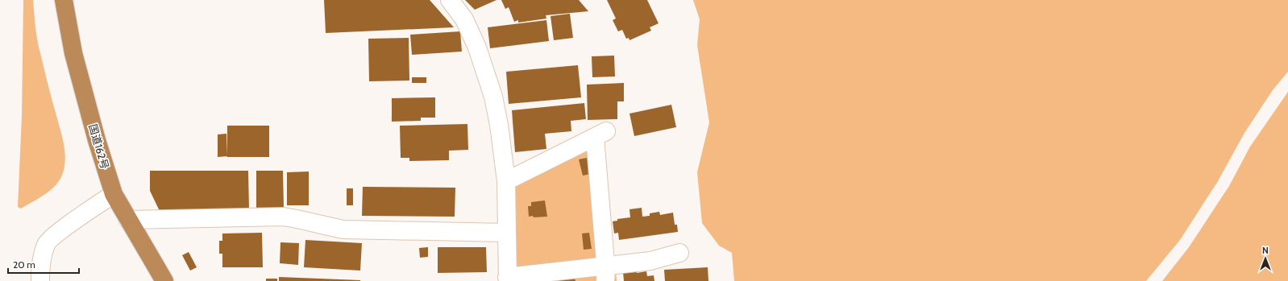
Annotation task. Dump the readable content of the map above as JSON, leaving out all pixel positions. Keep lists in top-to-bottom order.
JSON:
{
  "streets": {
    "highway": ["国道162号"]
  },
  "scale_bar": "20 m",
  "north": "top"
}
